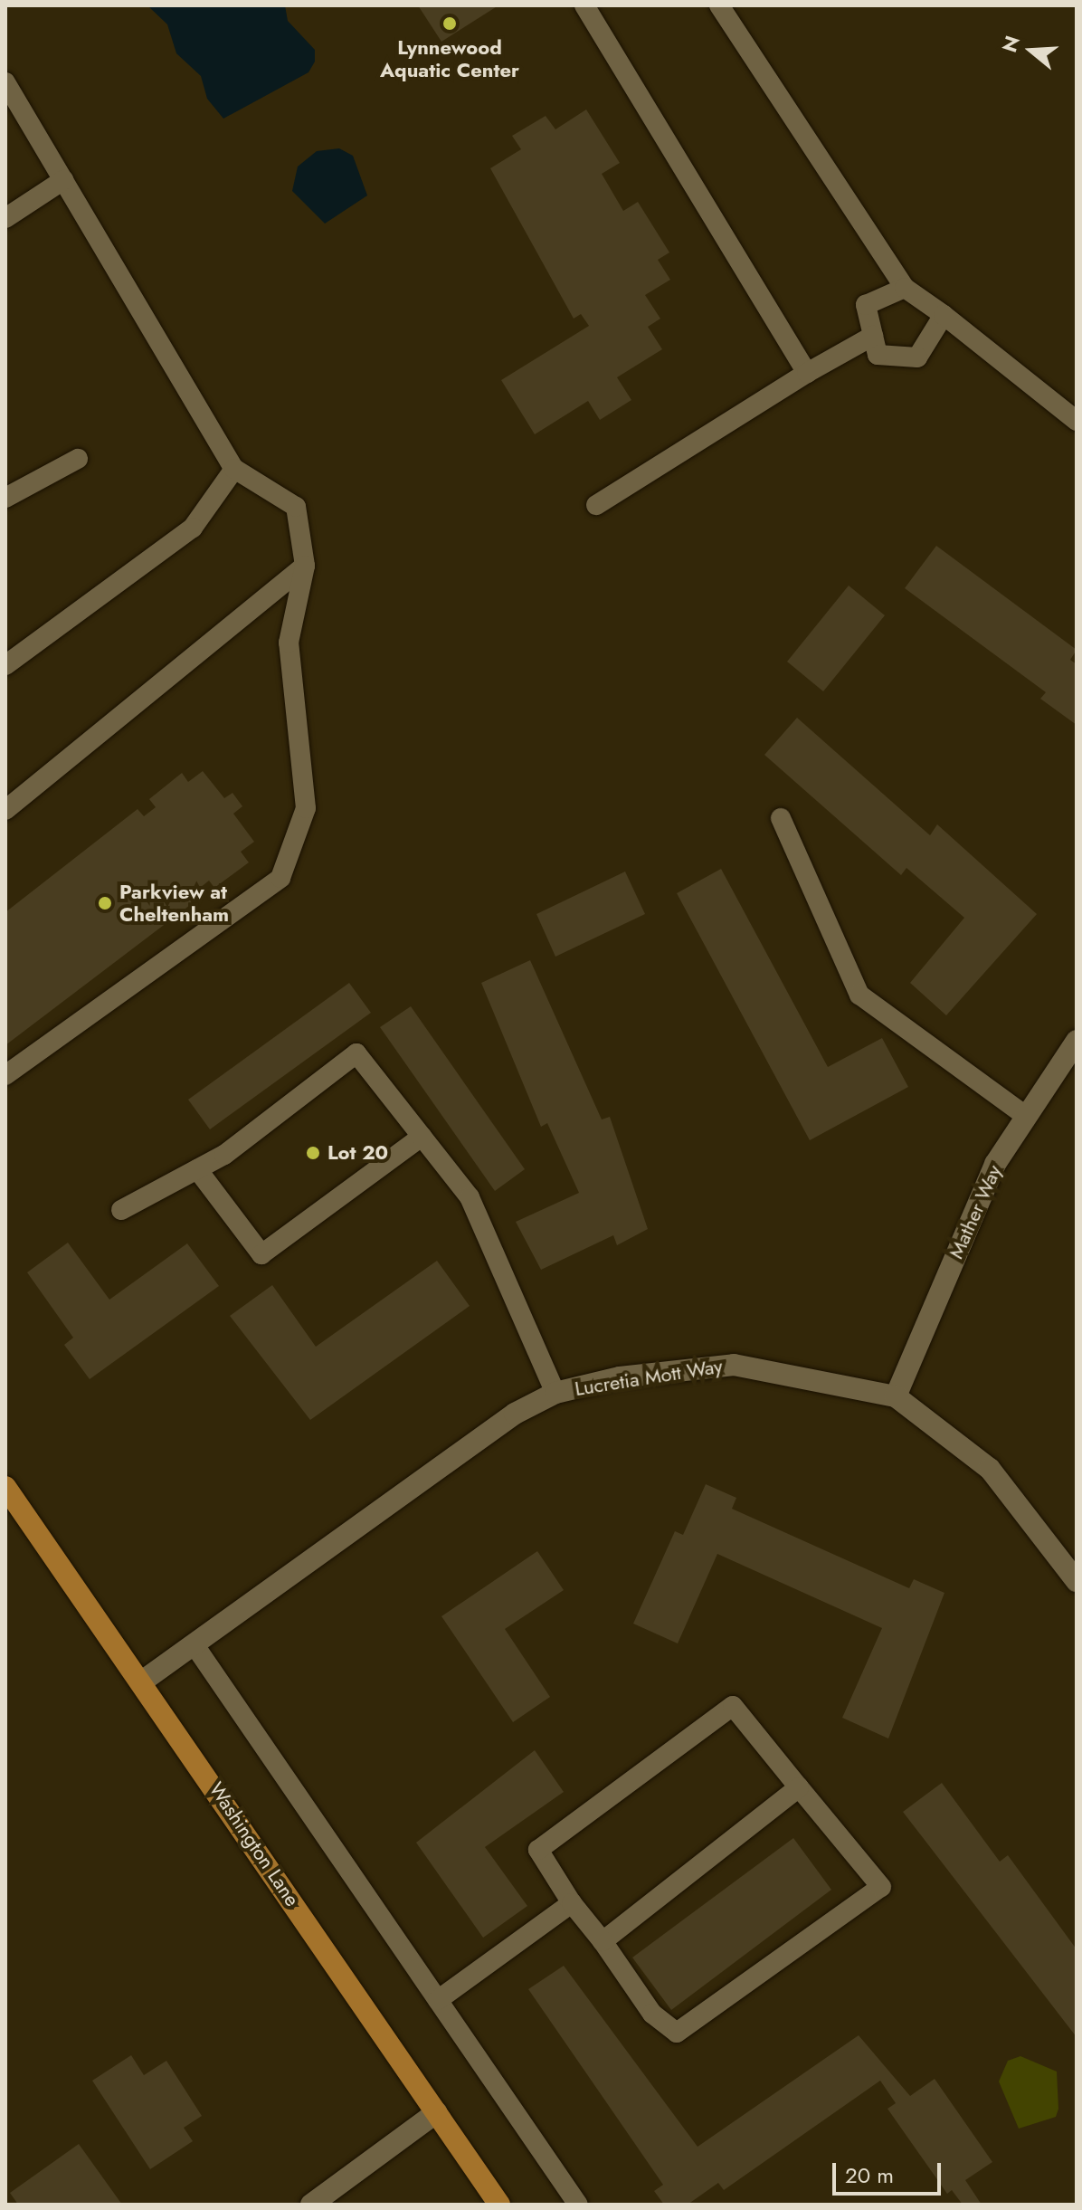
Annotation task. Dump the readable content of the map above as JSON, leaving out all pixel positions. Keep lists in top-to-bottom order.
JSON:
{
  "streets": {
    "main road": ["Washington Lane"],
    "street": ["Mather Way", "Lucretia Mott Way"]
  },
  "crossings": [
    ["Mather Way", "Lucretia Mott Way"],
    ["Lucretia Mott Way", "Washington Lane"]
  ],
  "places": ["Lynnewood Aquatic Center", "Parkview at Cheltenham", "Lot 20"],
  "scale_bar": "20 m",
  "north": "left"
}
